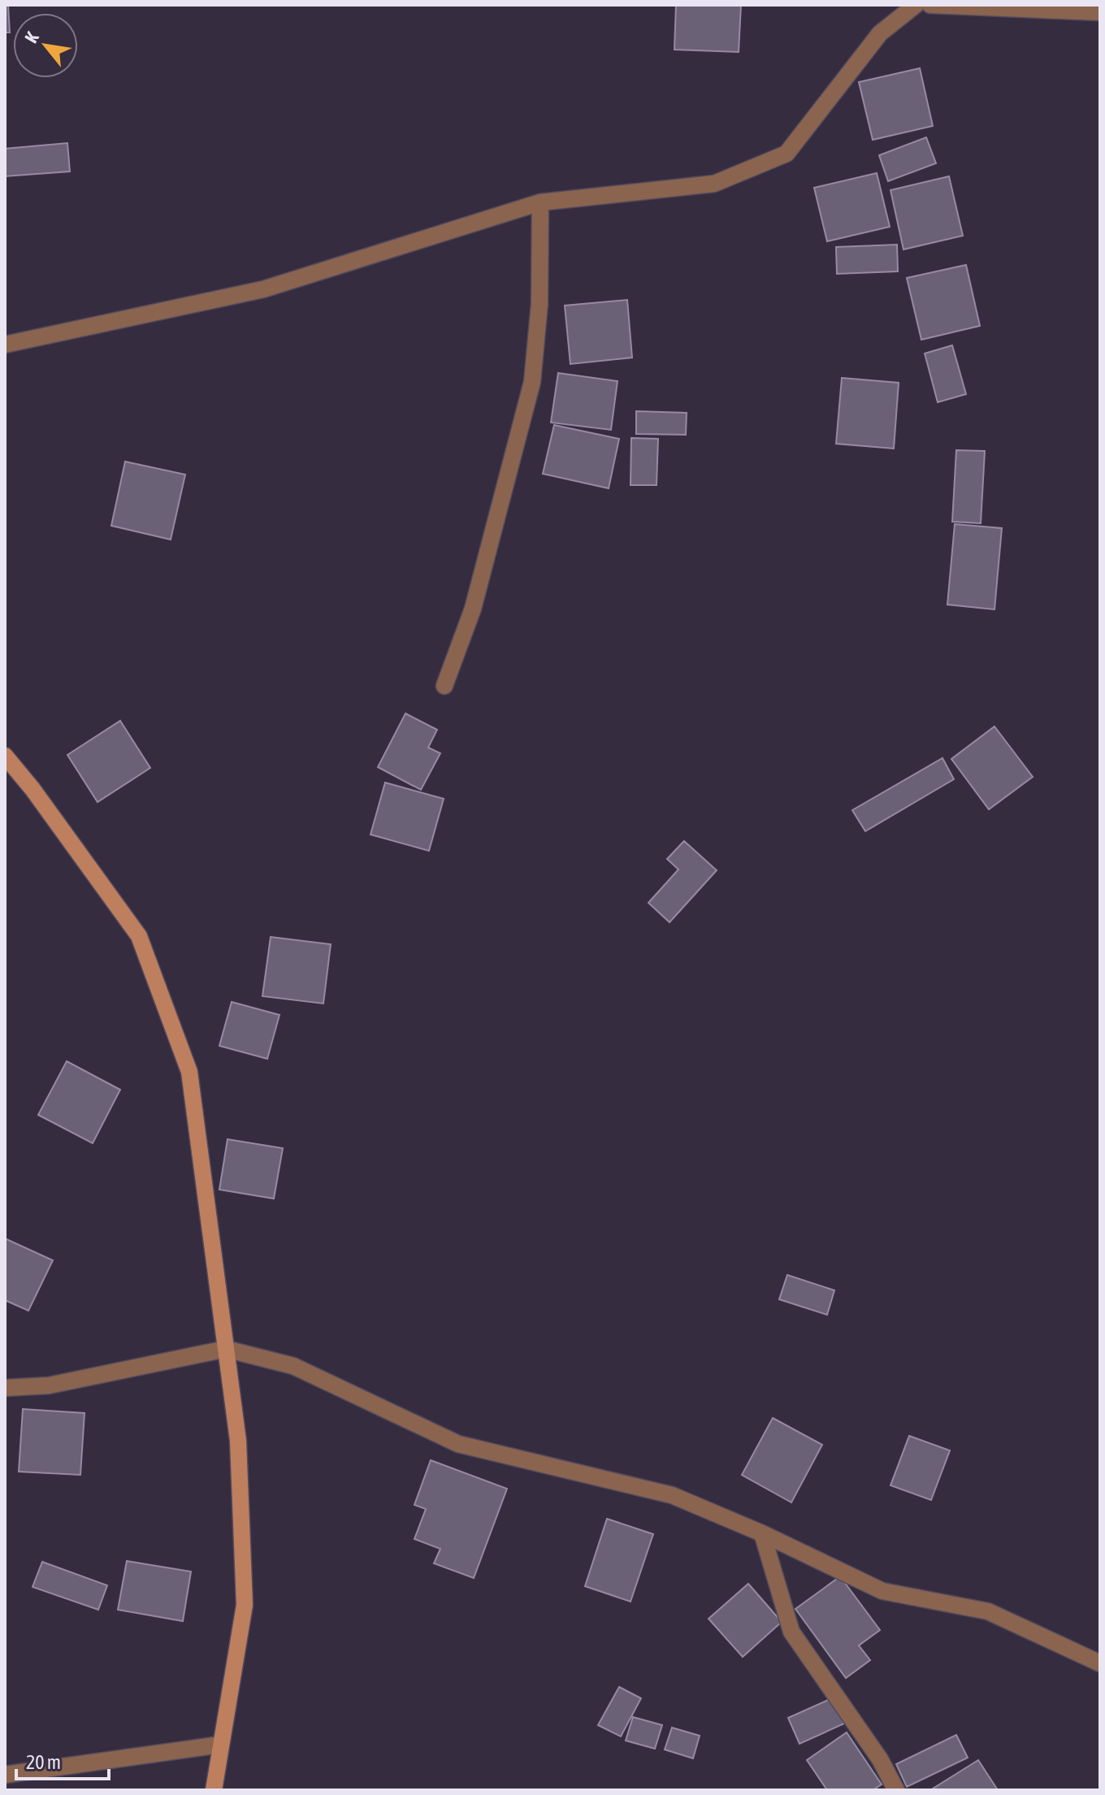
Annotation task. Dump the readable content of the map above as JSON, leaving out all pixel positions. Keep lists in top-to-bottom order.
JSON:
{
  "scale_bar": "20 m",
  "north": "top left"
}
